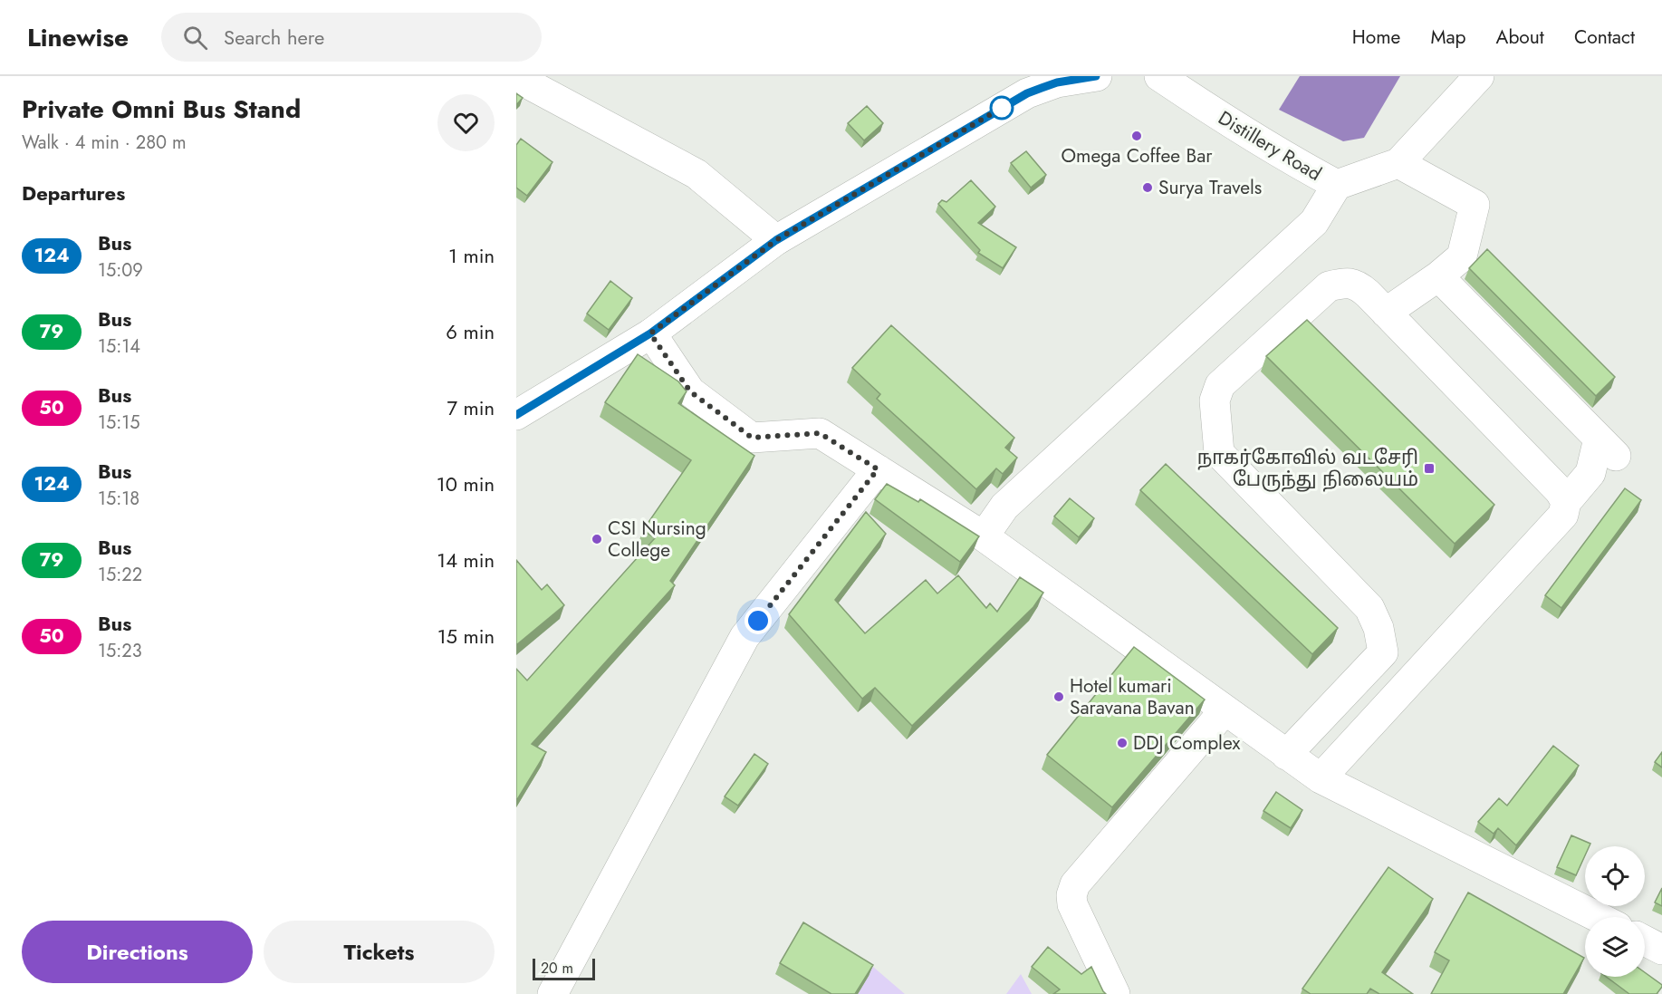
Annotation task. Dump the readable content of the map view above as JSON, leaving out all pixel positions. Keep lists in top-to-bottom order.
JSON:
{
  "streets": {
    "street": ["Distillery Road"]
  },
  "places": {
    "other": [
      "Omega Coffee Bar",
      "Surya Travels",
      "CSI Nursing College",
      "Hotel kumari Saravana Bavan",
      "DDJ Complex"
    ],
    "transit": ["நாகர்கோவில் வடசேரி பேருந்து நிலையம்"]
  },
  "lines": ["bus line 124"],
  "scale_bar": "20 m",
  "page": {
    "header": "Linewise",
    "search": "Search here",
    "nav": [
      "Home",
      "Map",
      "About",
      "Contact"
    ],
    "heading": [
      ["Private Omni Bus Stand", "Walk · 4 min · 280 m"],
      "Departures"
    ],
    "list": [
      {
        "mark": "124",
        "name": "Bus",
        "note": "15:09",
        "value": "1 min"
      },
      {
        "mark": "79",
        "name": "Bus",
        "note": "15:14",
        "value": "6 min"
      },
      {
        "mark": "50",
        "name": "Bus",
        "note": "15:15",
        "value": "7 min"
      },
      {
        "mark": "124",
        "name": "Bus",
        "note": "15:18",
        "value": "10 min"
      },
      {
        "mark": "79",
        "name": "Bus",
        "note": "15:22",
        "value": "14 min"
      },
      {
        "mark": "50",
        "name": "Bus",
        "note": "15:23",
        "value": "15 min"
      }
    ],
    "buttons": ["Directions", "Tickets"],
    "scale": "20 m"
  }
}
